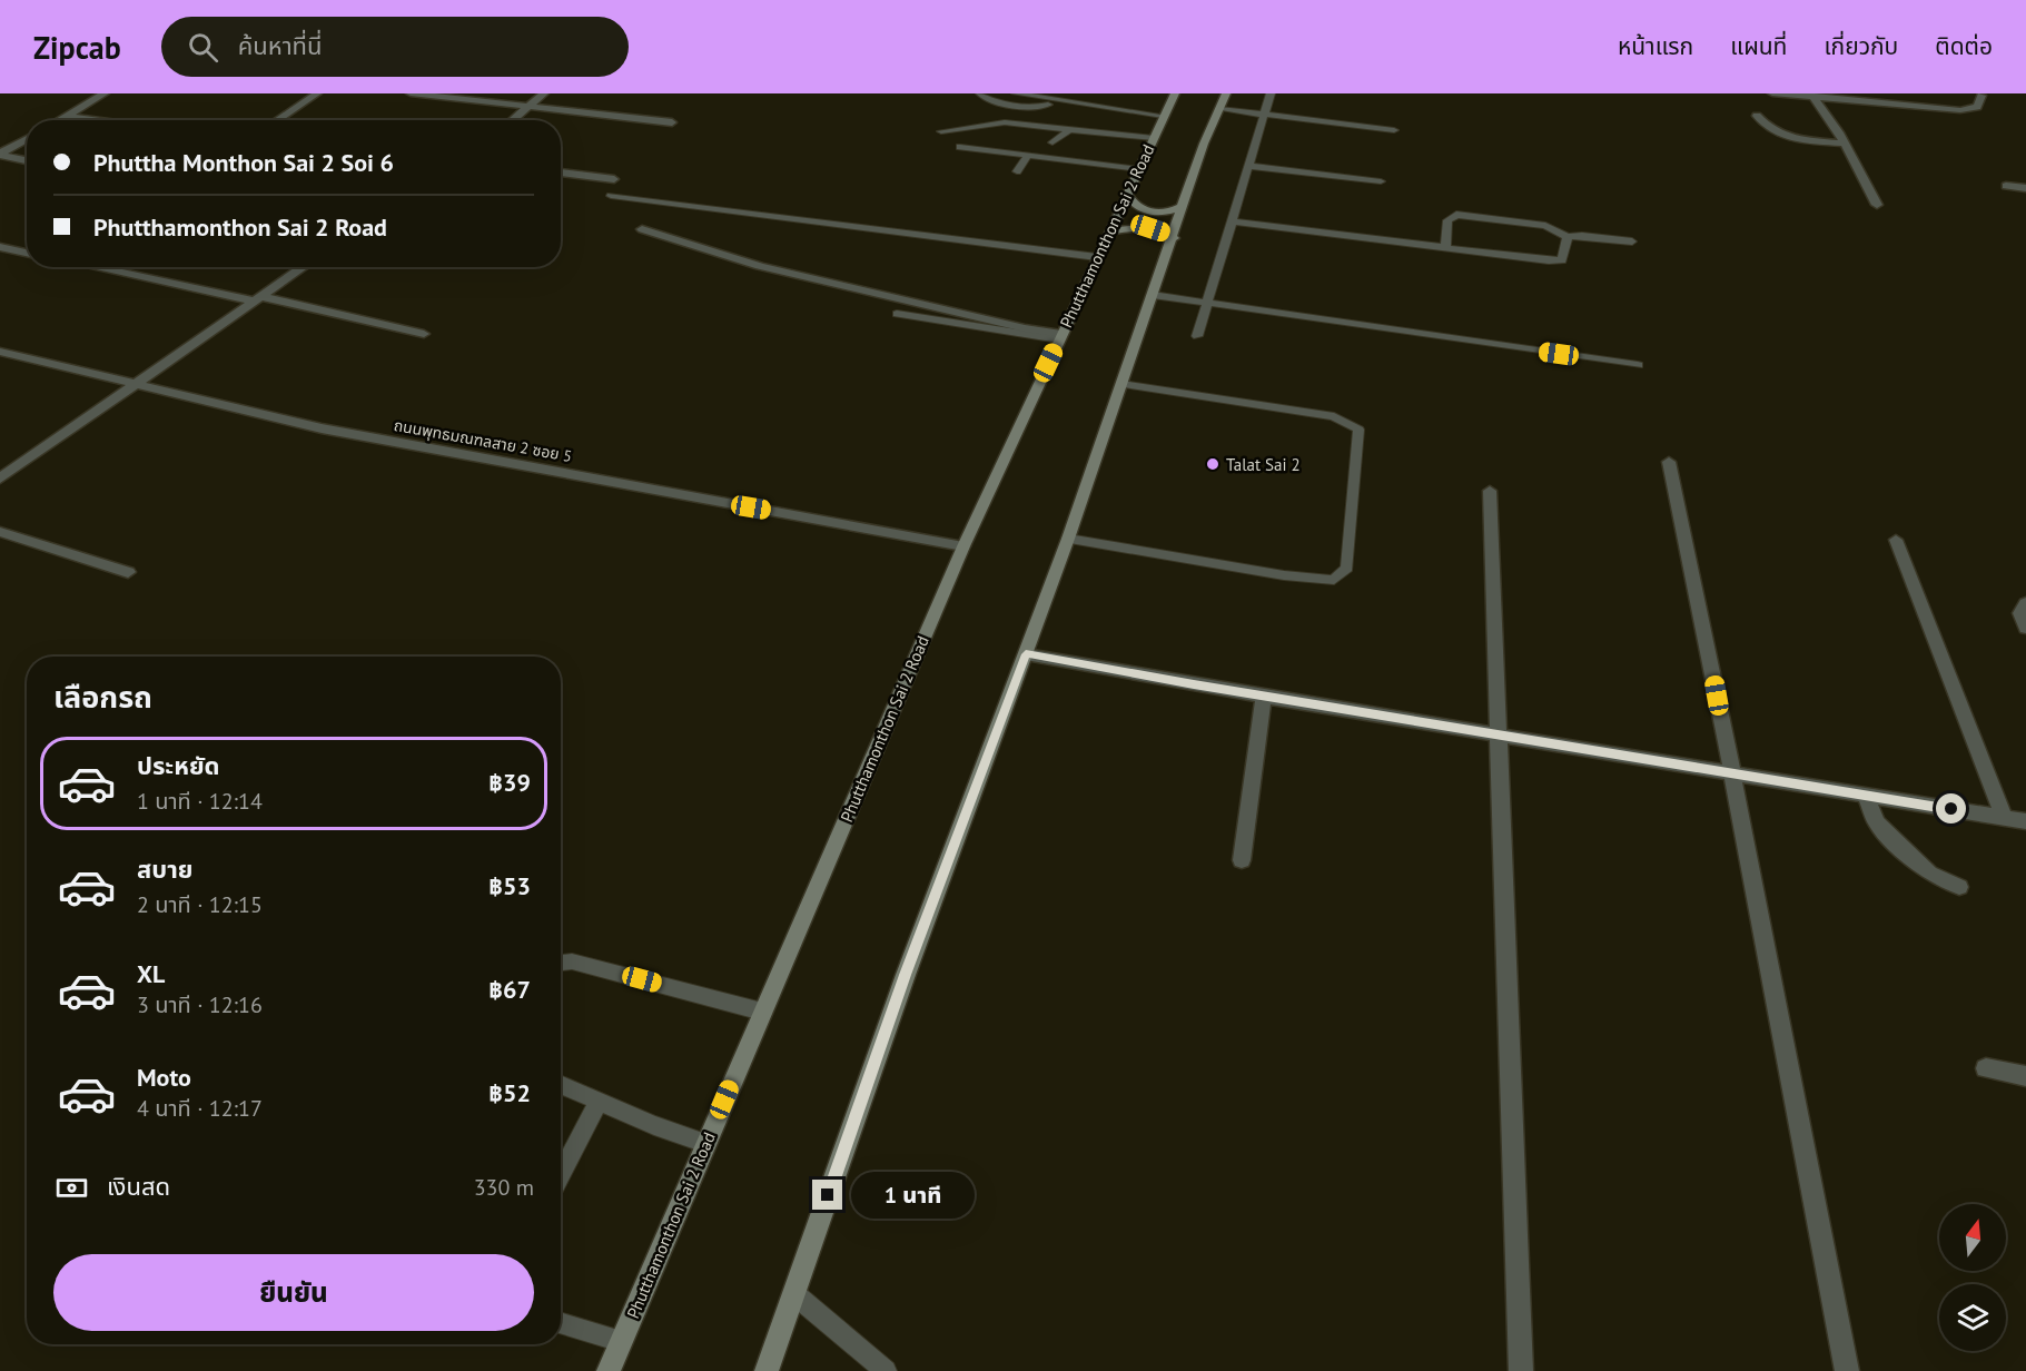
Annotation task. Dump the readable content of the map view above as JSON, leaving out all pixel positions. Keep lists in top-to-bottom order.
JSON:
{
  "streets": {
    "main road": ["Phutthamonthon Sai 2 Road"],
    "street": ["ถนนพุทธมณฑลสาย 2 ซอย 5"]
  },
  "crossings": [
    ["Phutthamonthon Sai 2 Road", "ถนนพุทธมณฑลสาย 2 ซอย 5"]
  ],
  "places": ["Talat Sai 2"],
  "north": "top",
  "page": {
    "header": "Zipcab",
    "search": "ค้นหาที่นี่",
    "nav": [
      "หน้าแรก",
      "แผนที่",
      "เกี่ยวกับ",
      "ติดต่อ"
    ],
    "banner": ["Phuttha Monthon Sai 2 Soi 6", "Phutthamonthon Sai 2 Road"],
    "heading": "เลือกรถ",
    "list": [
      {
        "name": "ประหยัด",
        "note": "1 นาที · 12:14",
        "value": "฿39"
      },
      {
        "name": "สบาย",
        "note": "2 นาที · 12:15",
        "value": "฿53"
      },
      {
        "name": "XL",
        "note": "3 นาที · 12:16",
        "value": "฿67"
      },
      {
        "name": "Moto",
        "note": "4 นาที · 12:17",
        "value": "฿52"
      }
    ],
    "pay": ["เงินสด", "330 m"],
    "bubble": "1 นาที",
    "buttons": "ยืนยัน"
  }
}
